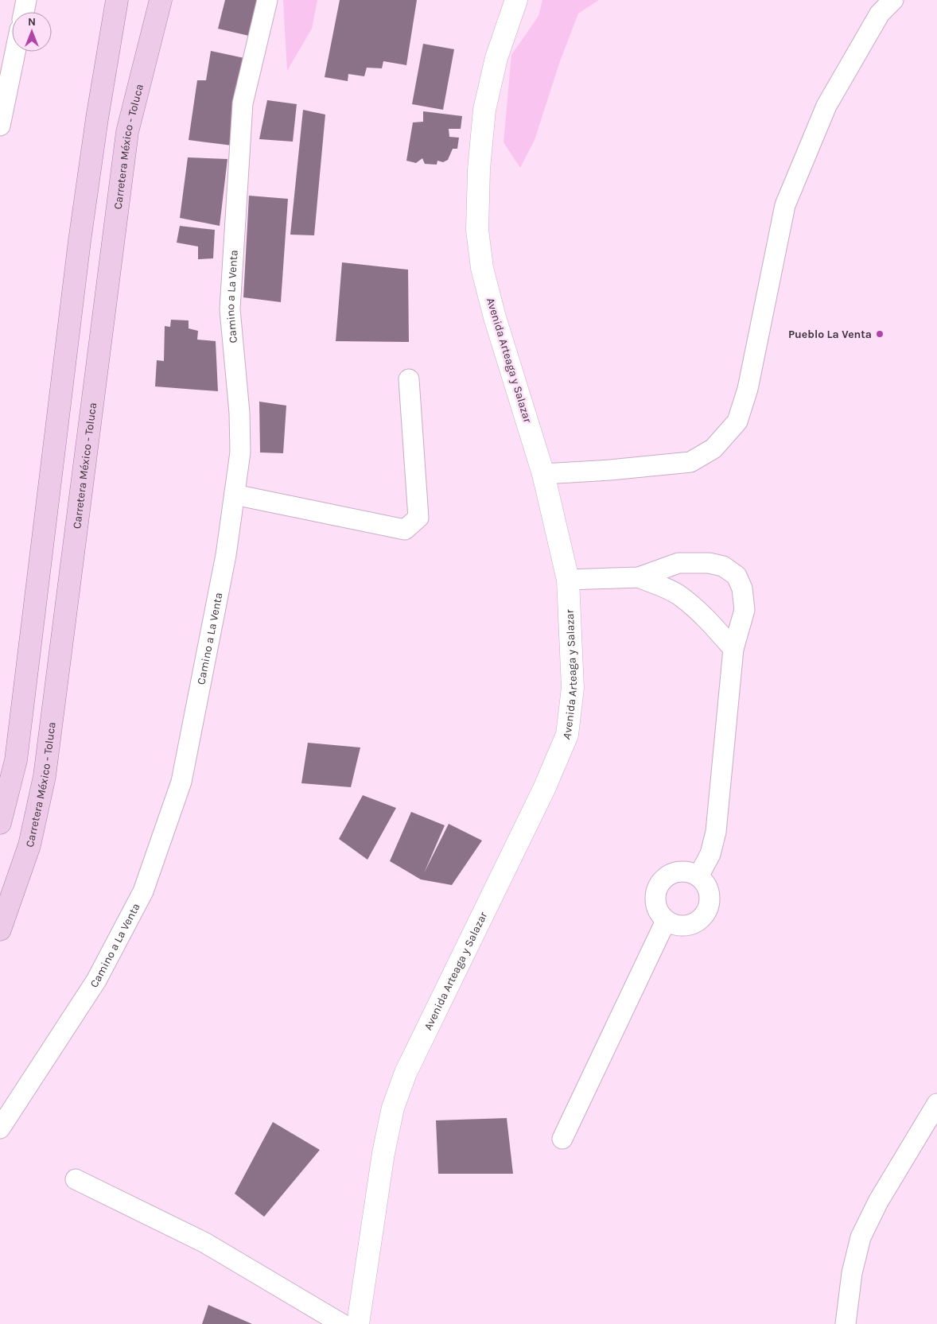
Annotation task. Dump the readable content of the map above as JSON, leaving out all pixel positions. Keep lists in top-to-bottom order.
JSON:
{
  "streets": {
    "main road": ["Carretera México - Toluca"],
    "street": ["Camino a La Venta", "Avenida Arteaga y Salazar"]
  },
  "places": ["Pueblo La Venta"],
  "north": "top"
}
